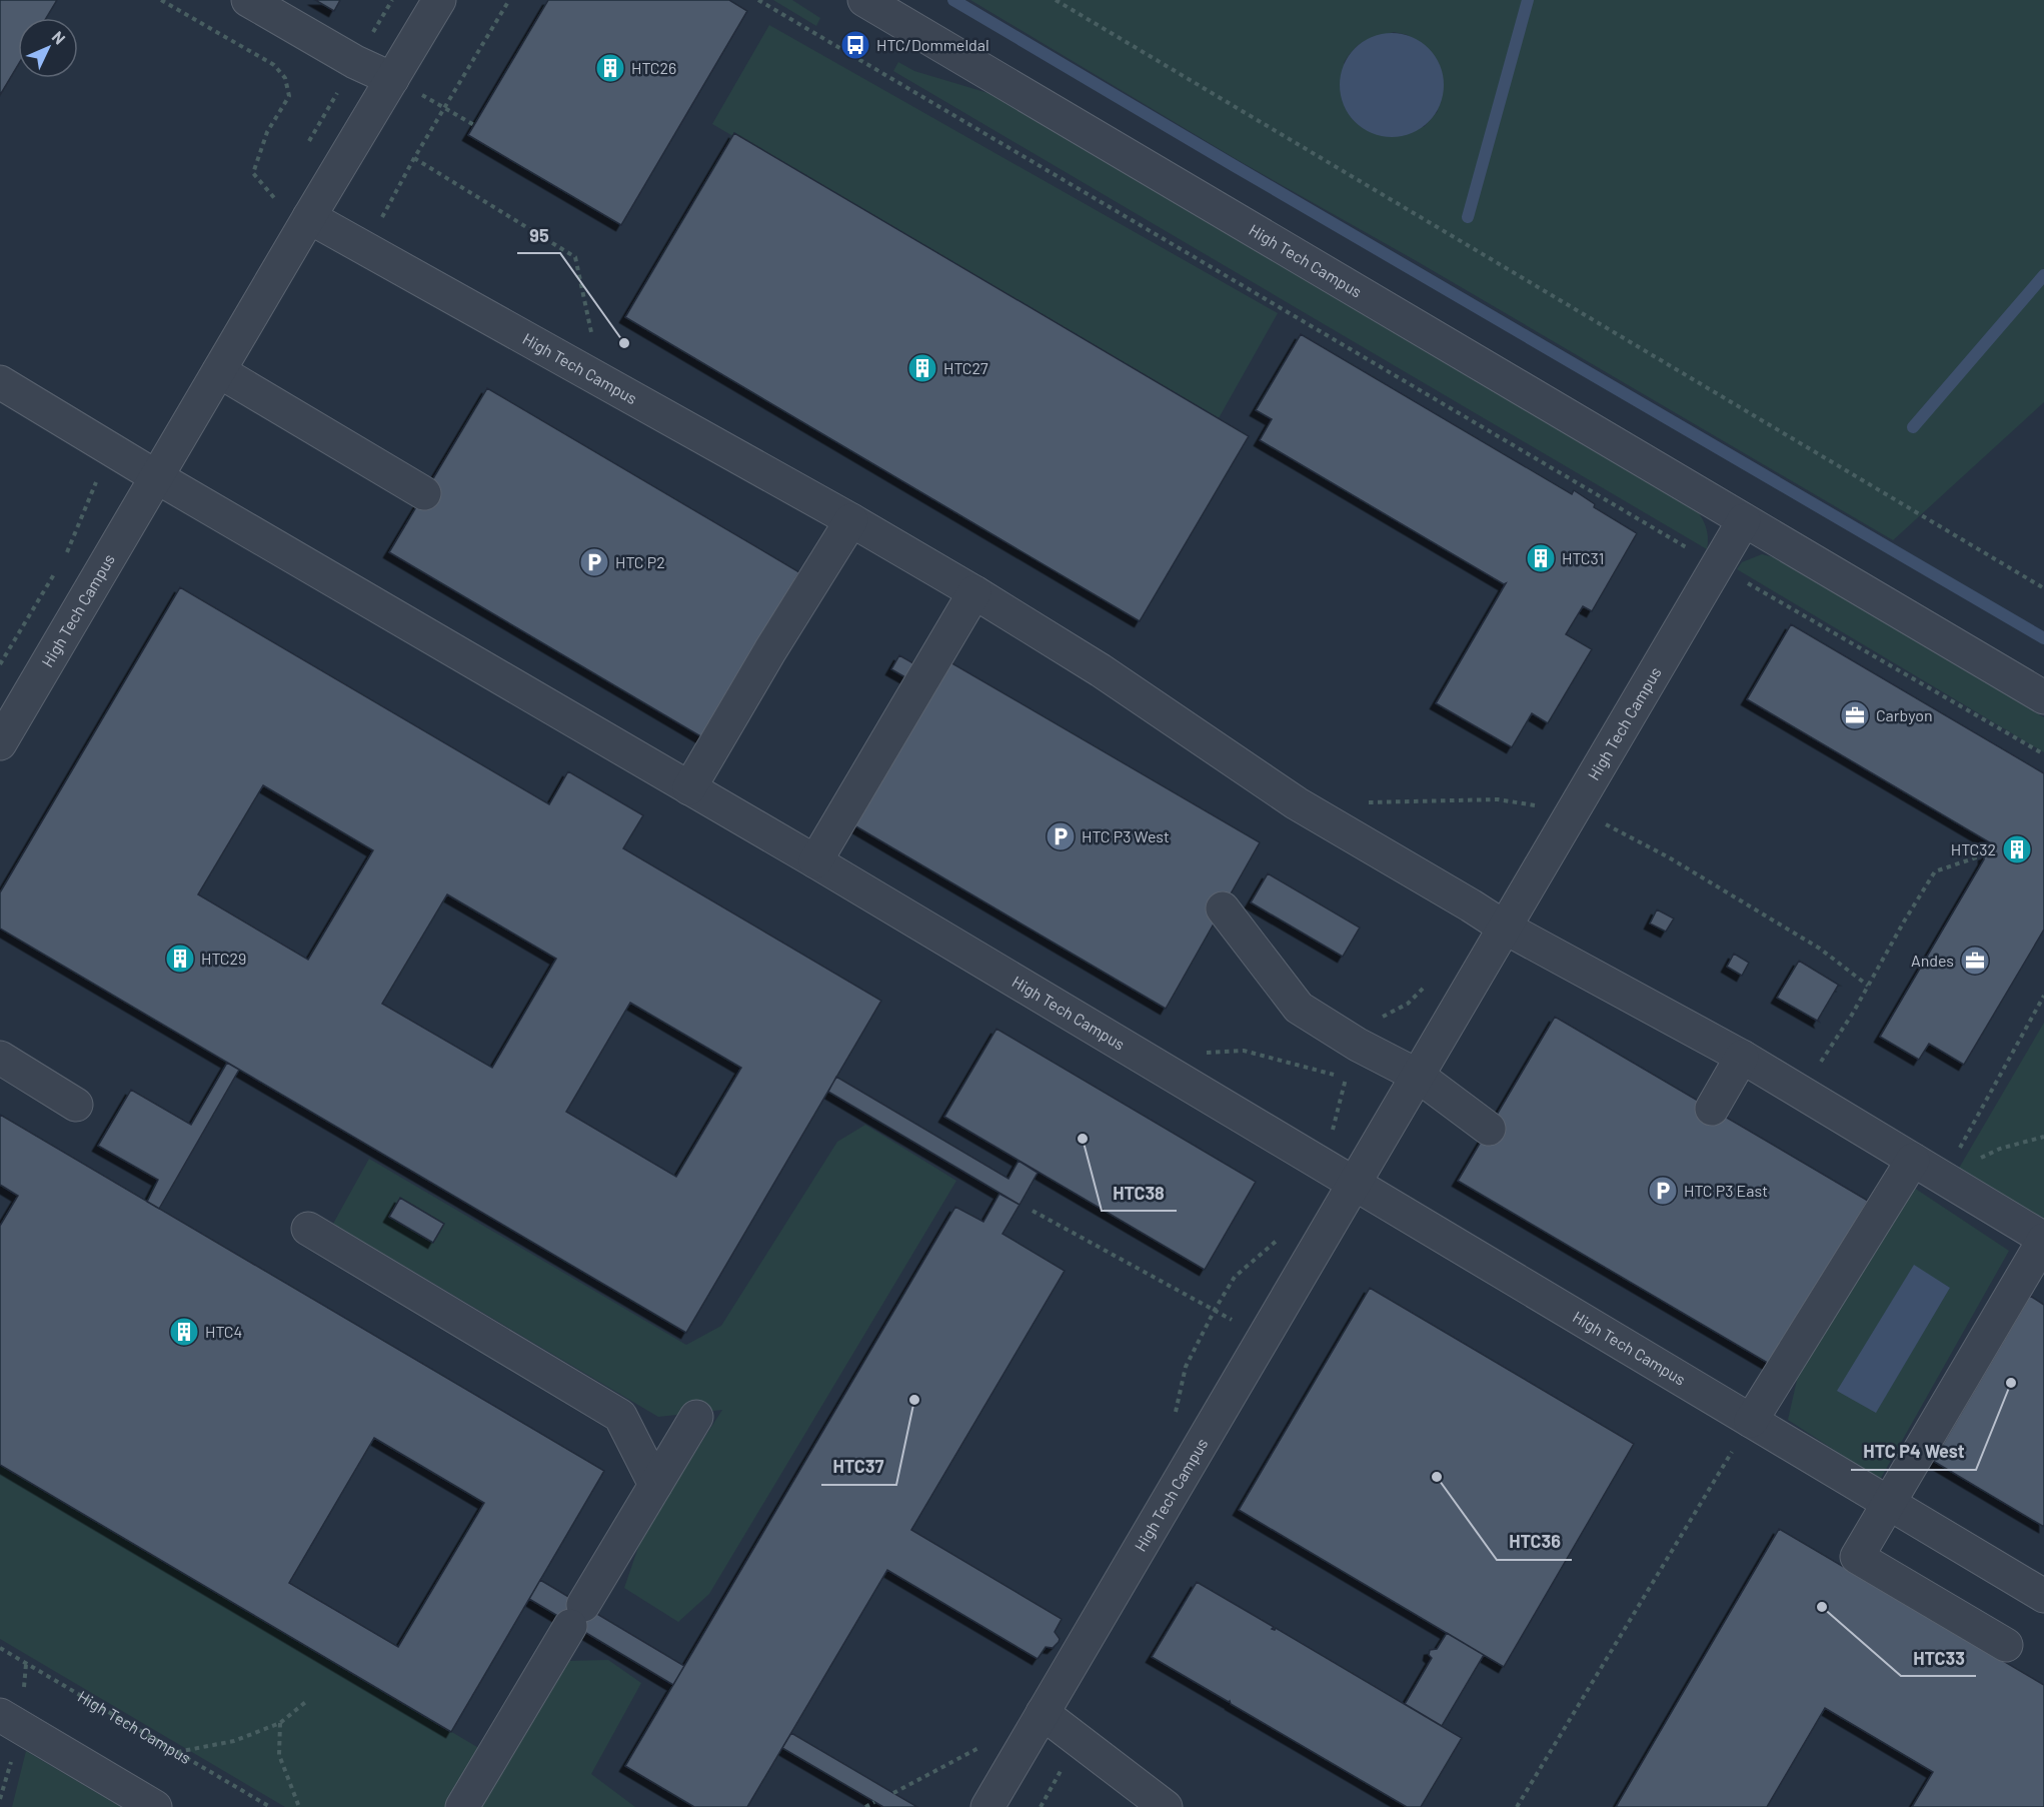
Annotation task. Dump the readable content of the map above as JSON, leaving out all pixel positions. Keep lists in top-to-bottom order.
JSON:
{
  "streets": {
    "street": ["High Tech Campus"]
  },
  "places": {
    "bus stop": ["HTC/Dommeldal"],
    "building": [
      "HTC26",
      "HTC27",
      "HTC31",
      "HTC32",
      "HTC29",
      "HTC4"
    ],
    "other": [
      "95",
      "HTC38",
      "HTC P4 West",
      "HTC37",
      "HTC36",
      "HTC33"
    ],
    "parking": ["HTC P2", "HTC P3 West", "HTC P3 East"],
    "office": ["Carbyon", "Andes"]
  },
  "north": "top right"
}
